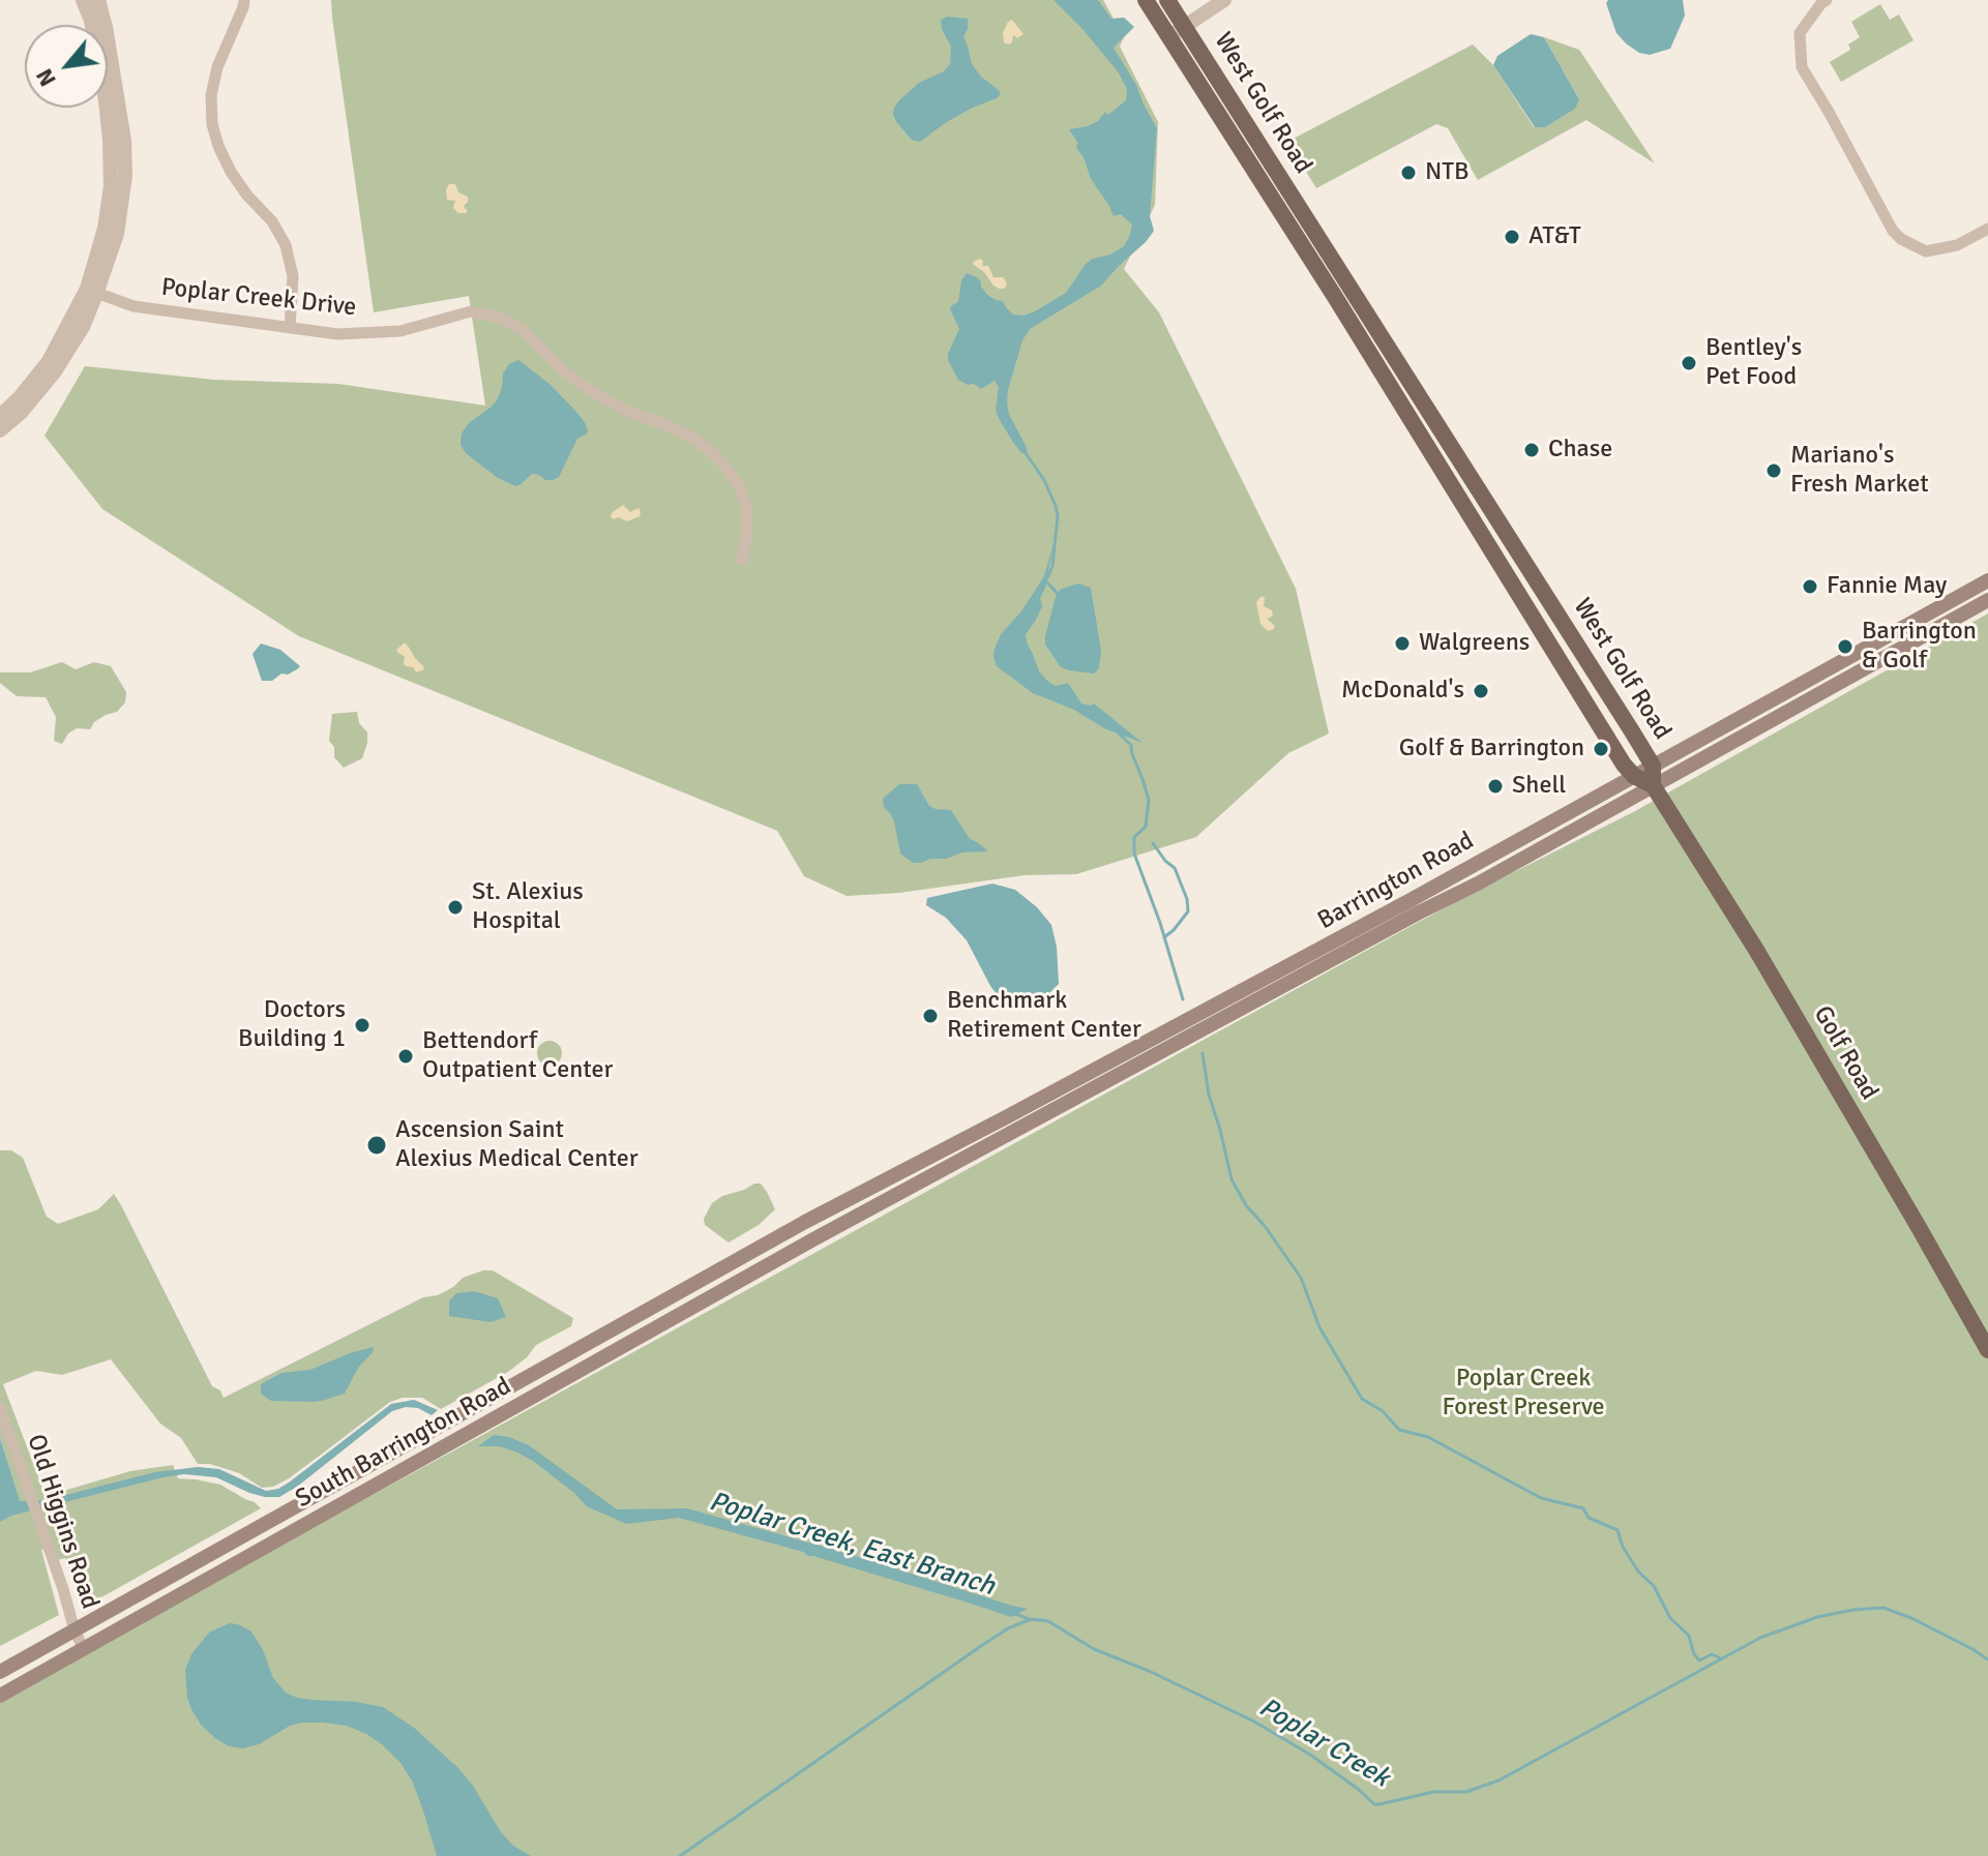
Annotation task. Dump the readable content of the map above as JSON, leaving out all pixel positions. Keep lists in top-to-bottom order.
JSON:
{
  "streets": {
    "main road": [
      "West Golf Road",
      "Barrington Road",
      "Golf Road",
      "South Barrington Road"
    ],
    "street": ["Poplar Creek Drive", "Old Higgins Road"]
  },
  "crossings": [
    ["West Golf Road", "Barrington Road"],
    ["West Golf Road", "Golf Road"],
    ["Barrington Road", "Golf Road"],
    ["Barrington Road", "South Barrington Road"],
    ["South Barrington Road", "Old Higgins Road"]
  ],
  "water": ["Poplar Creek, East Branch", "Poplar Creek"],
  "parks": ["Poplar Creek Forest Preserve"],
  "places": [
    "NTB",
    "AT&T",
    "Bentley's Pet Food",
    "Chase",
    "Mariano's Fresh Market",
    "Fannie May",
    "Walgreens",
    "Barrington & Golf",
    "McDonald's",
    "Golf & Barrington",
    "Shell",
    "St. Alexius Hospital",
    "Benchmark Retirement Center",
    "Doctors Building 1",
    "Bettendorf Outpatient Center",
    "Ascension Saint Alexius Medical Center"
  ],
  "north": "bottom left"
}
